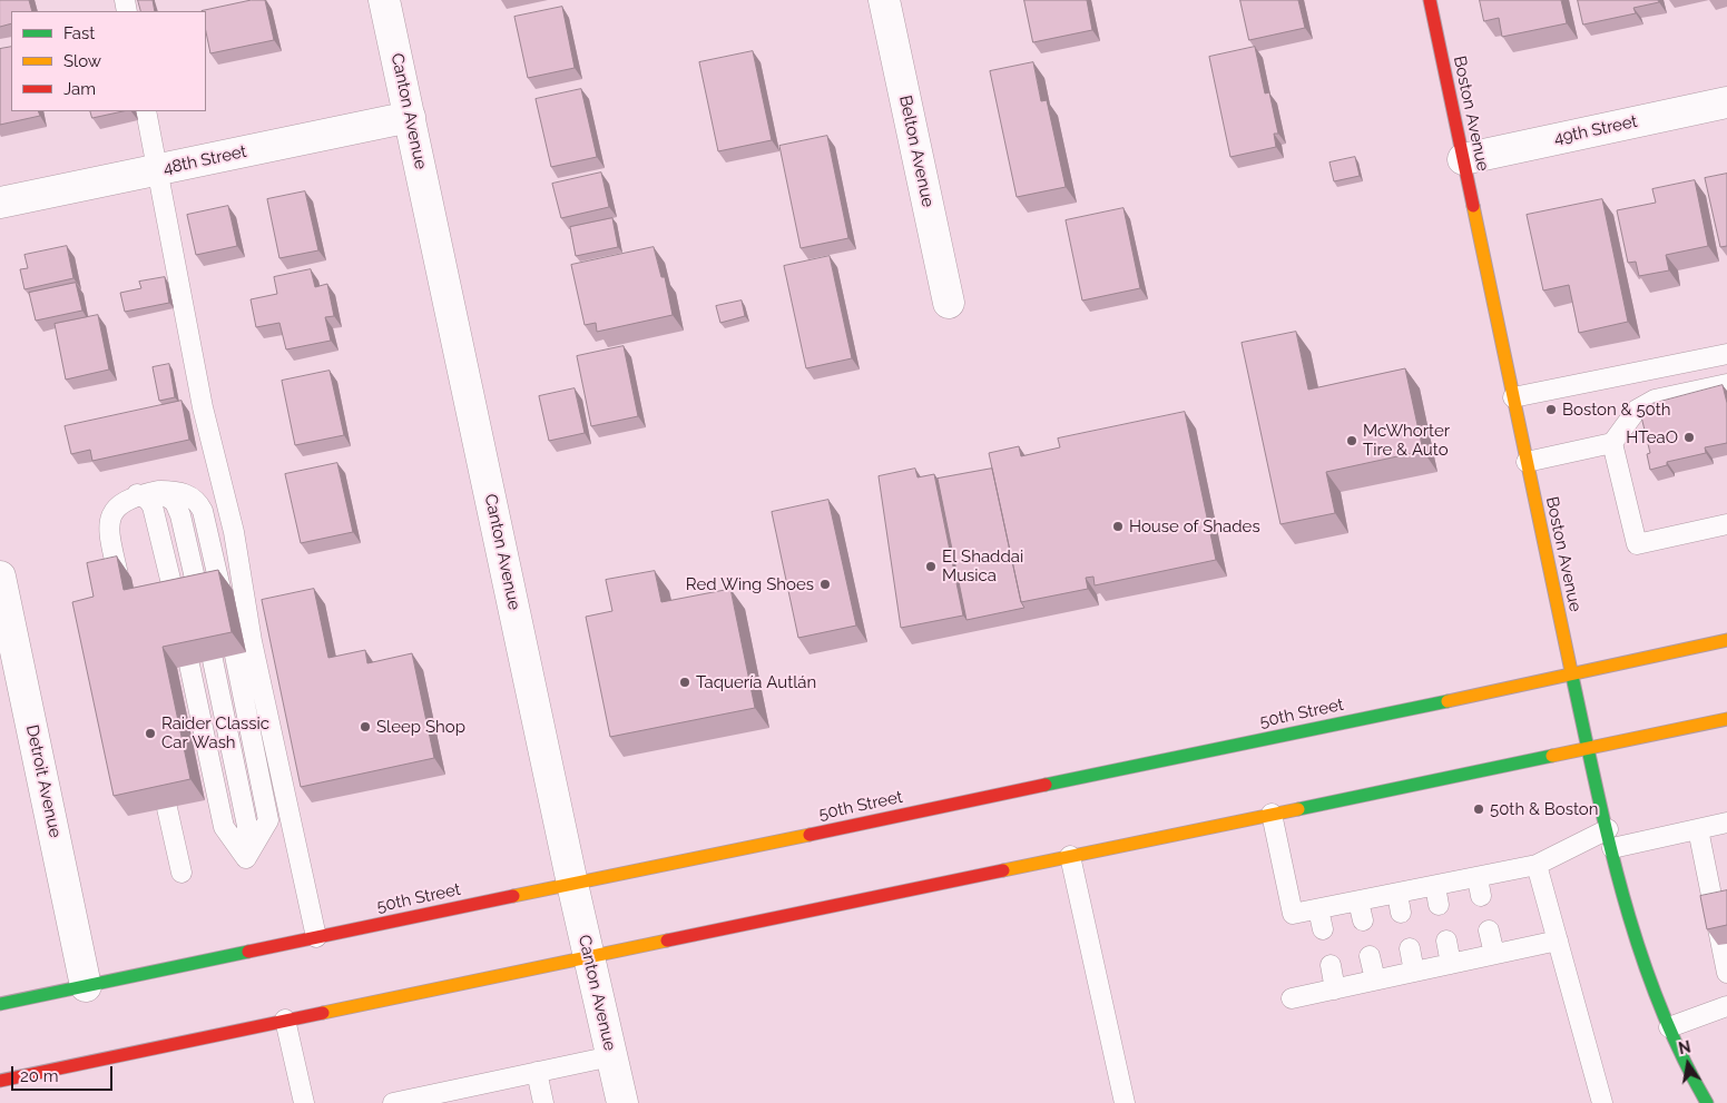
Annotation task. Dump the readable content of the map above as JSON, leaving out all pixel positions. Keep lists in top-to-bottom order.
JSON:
{
  "streets": {
    "main road": ["Boston Avenue", "50th Street"],
    "street": [
      "Canton Avenue",
      "49th Street",
      "Belton Avenue",
      "48th Street",
      "Detroit Avenue"
    ]
  },
  "crossings": [
    ["Canton Avenue", "48th Street"],
    ["Canton Avenue", "50th Street"],
    ["Boston Avenue", "49th Street"],
    ["Boston Avenue", "50th Street"],
    ["50th Street", "Detroit Avenue"]
  ],
  "places": [
    "Boston & 50th",
    "HTeaO",
    "McWhorter Tire & Auto",
    "House of Shades",
    "El Shaddai Musica",
    "Red Wing Shoes",
    "Taquería Autlán",
    "Sleep Shop",
    "Raider Classic Car Wash",
    "50th & Boston"
  ],
  "legend": ["Fast", "Slow", "Jam"],
  "scale_bar": "20 m",
  "north": "top"
}
